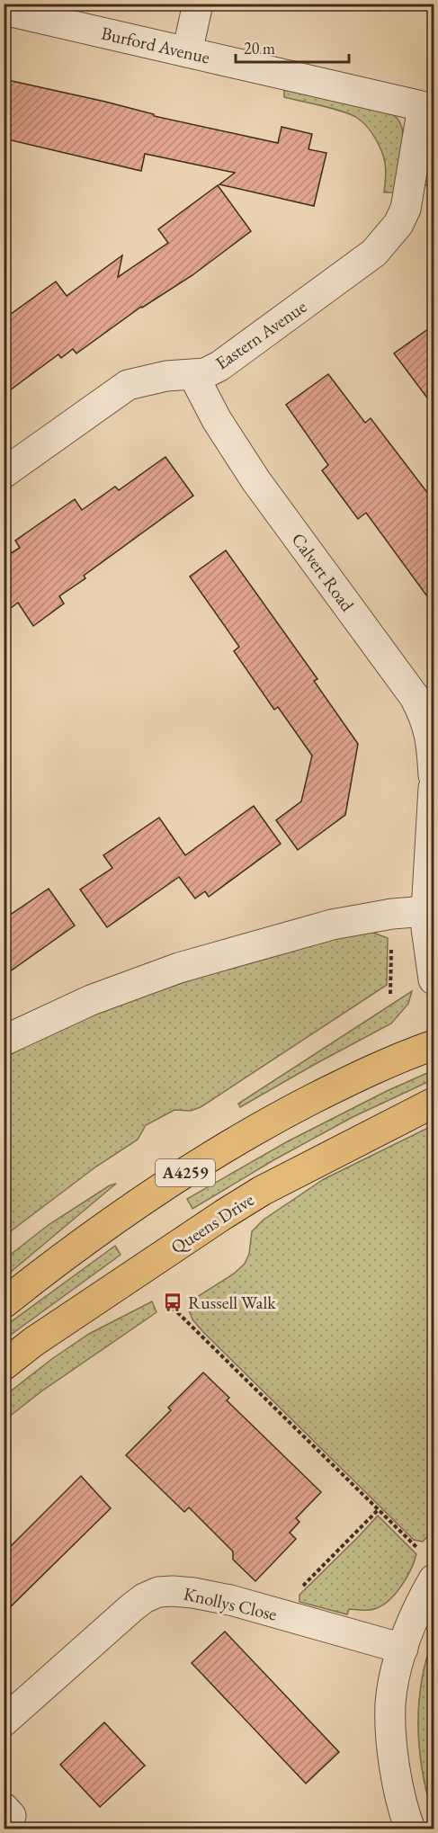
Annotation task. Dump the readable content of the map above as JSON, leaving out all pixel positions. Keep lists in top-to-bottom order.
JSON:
{
  "streets": {
    "main road": ["A4259", "Queens Drive"],
    "street": [
      "Burford Avenue",
      "Eastern Avenue",
      "Calvert Road",
      "Knollys Close"
    ]
  },
  "crossings": [
    ["Burford Avenue", "Eastern Avenue"],
    ["Eastern Avenue", "Calvert Road"]
  ],
  "places": {
    "bus stop": ["Russell Walk"]
  },
  "scale_bar": "20 m"
}
